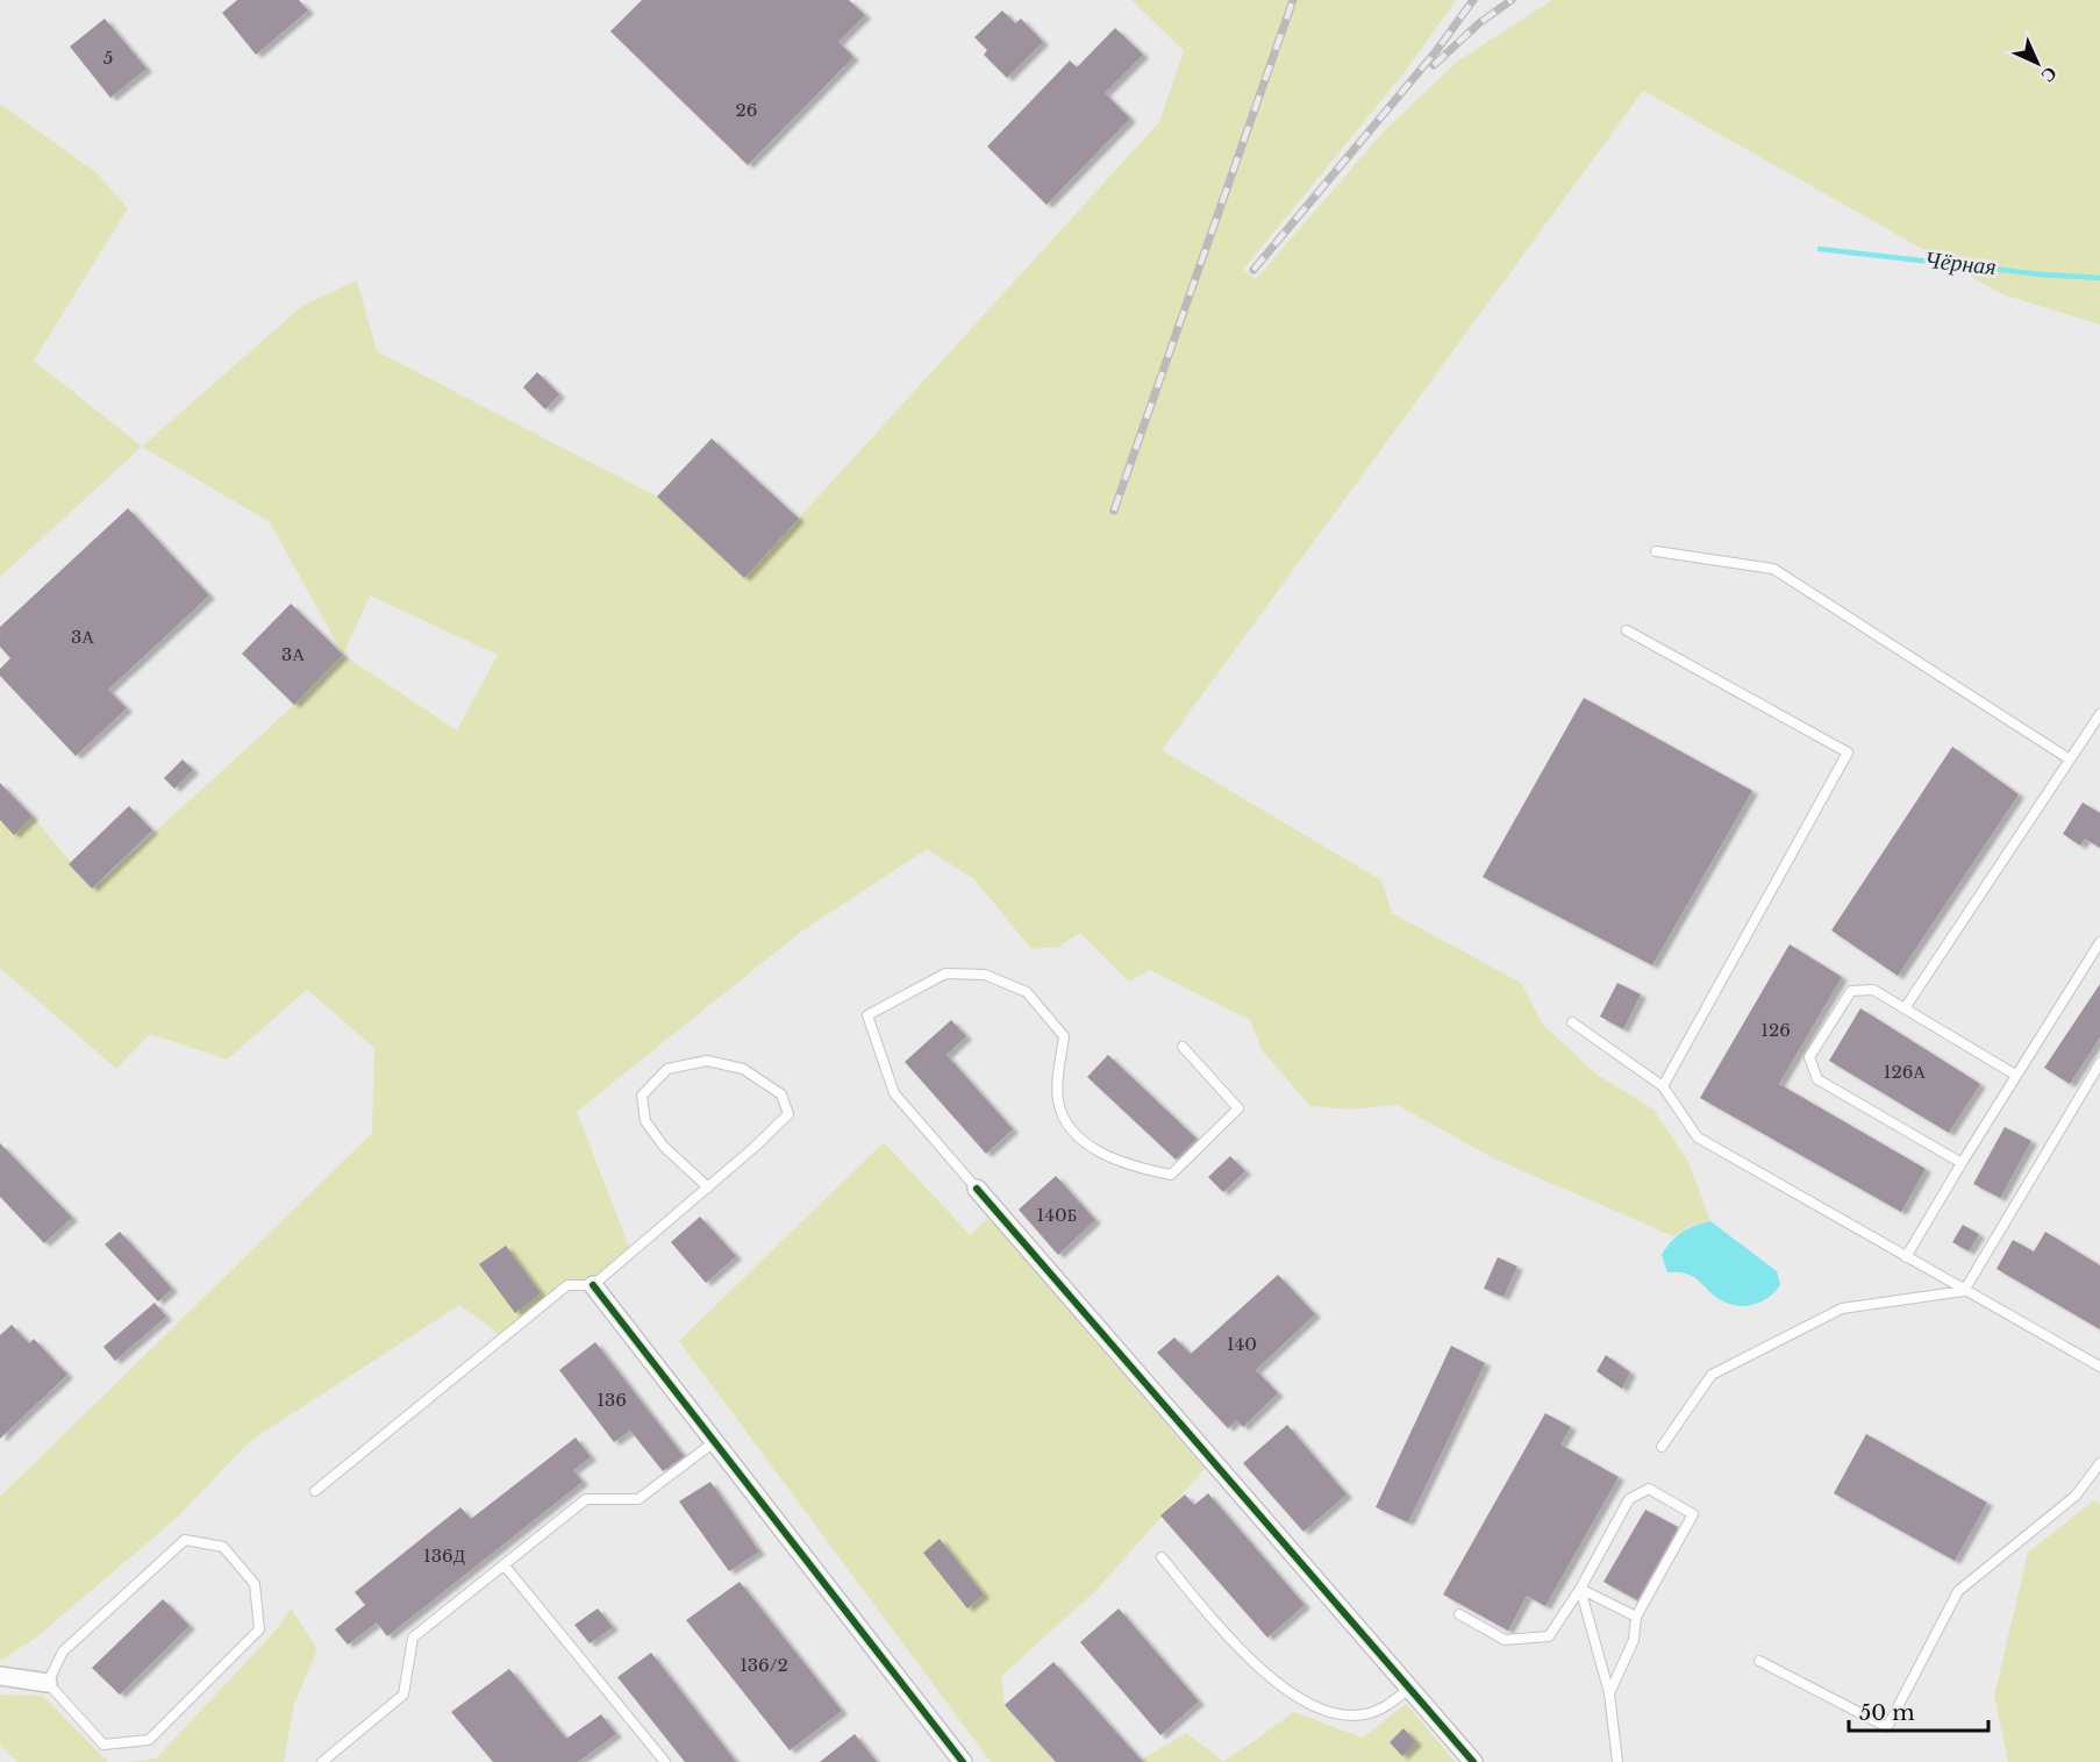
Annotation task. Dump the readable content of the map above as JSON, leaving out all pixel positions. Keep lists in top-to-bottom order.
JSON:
{
  "water": ["Чёрная"],
  "house_numbers": [
    "5",
    "26",
    "3А",
    "3А",
    "126",
    "126А",
    "140Б",
    "140",
    "136",
    "136Д",
    "136/2"
  ],
  "scale_bar": "50 m",
  "north": "bottom right"
}
